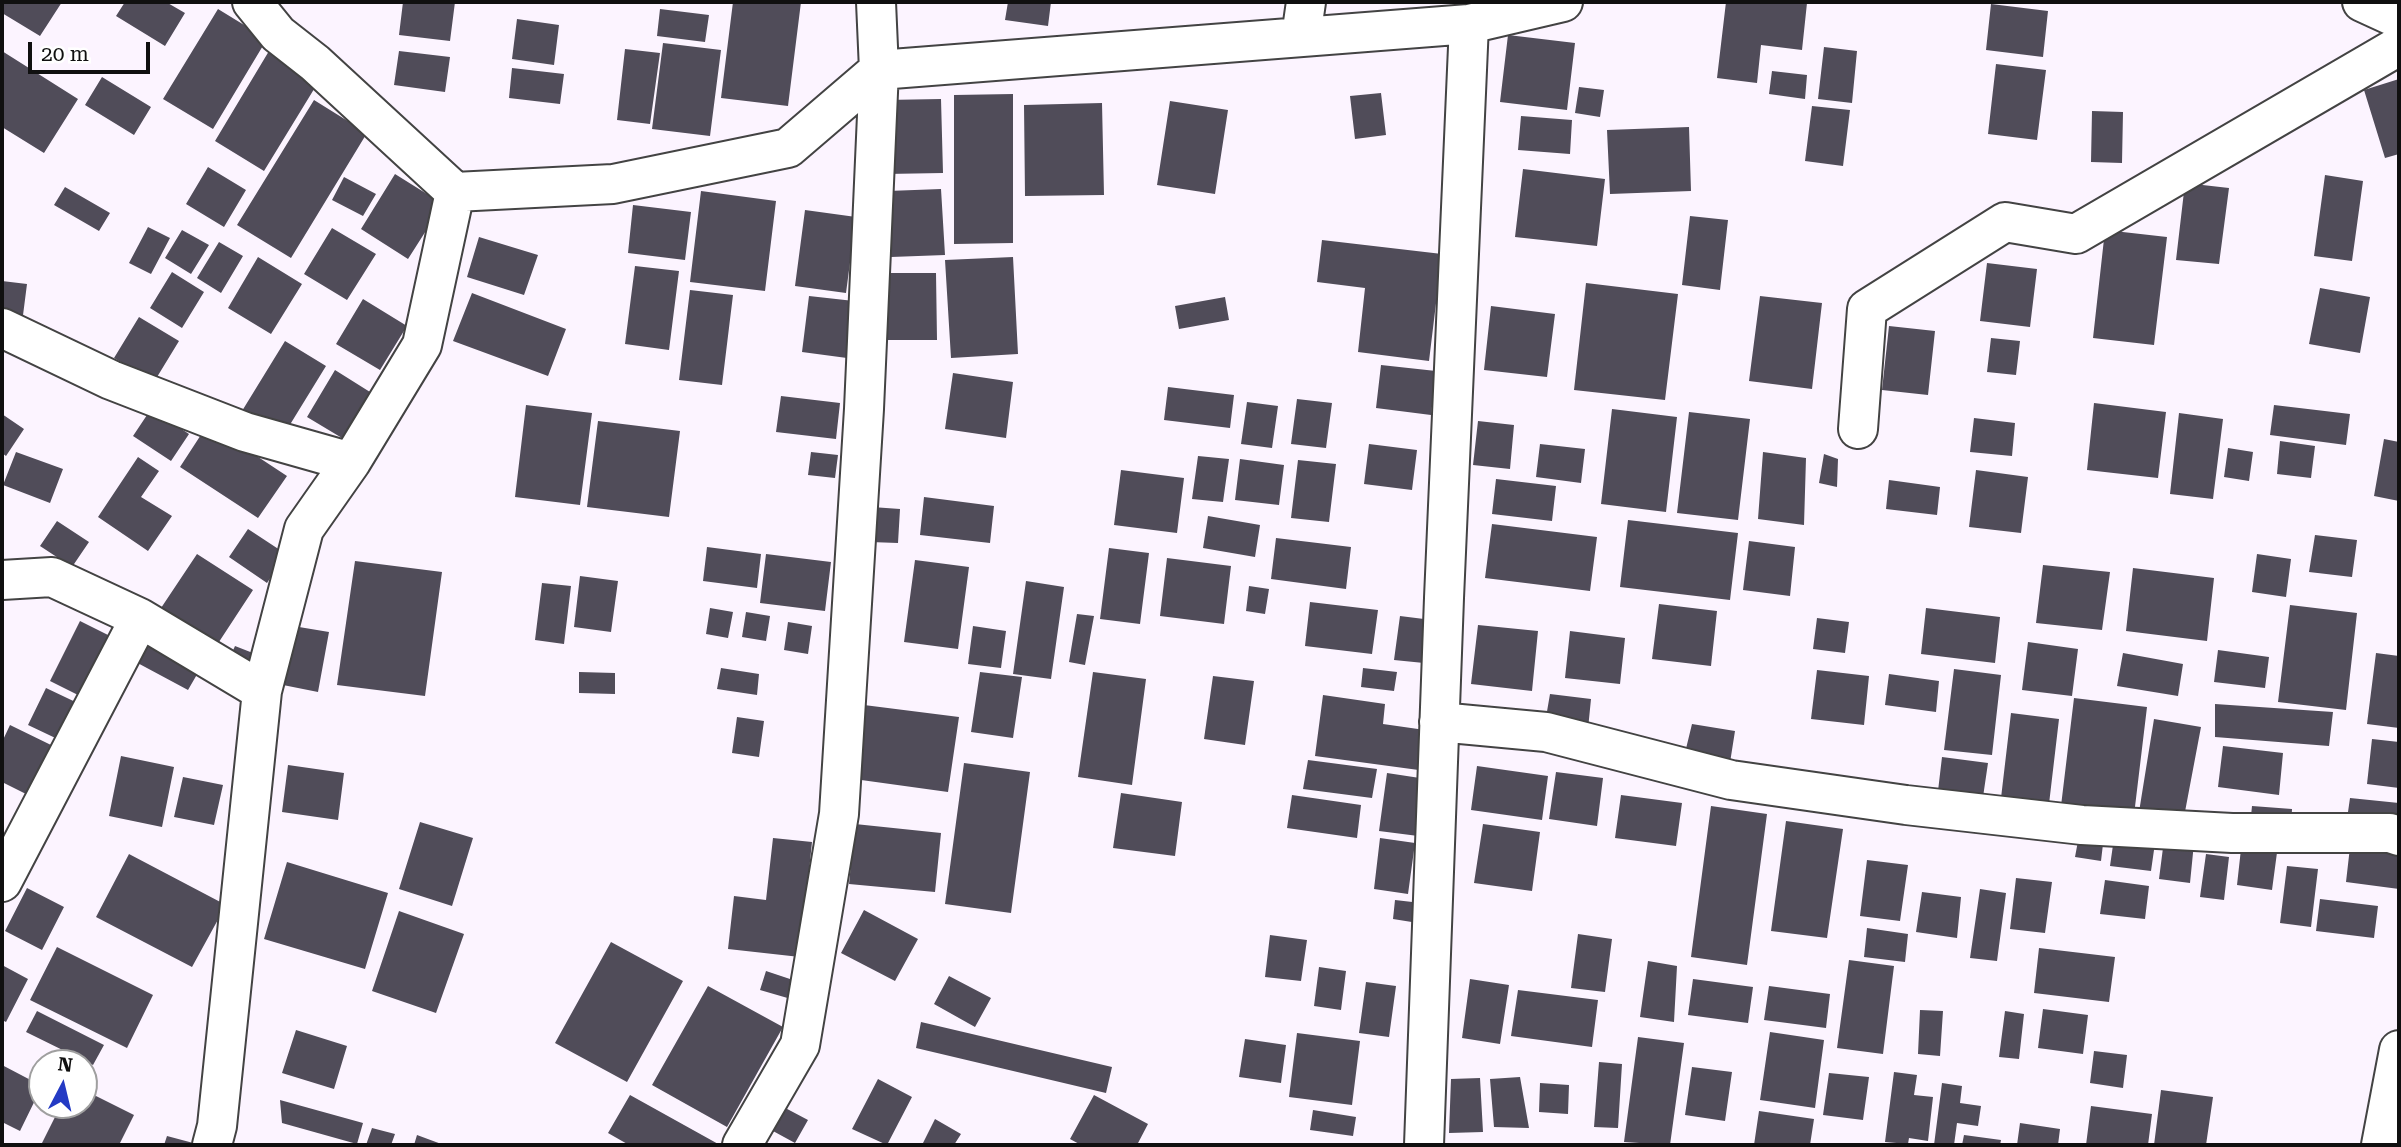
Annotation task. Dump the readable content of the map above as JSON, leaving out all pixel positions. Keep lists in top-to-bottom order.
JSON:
{
  "scale_bar": "20 m",
  "north": "top"
}
